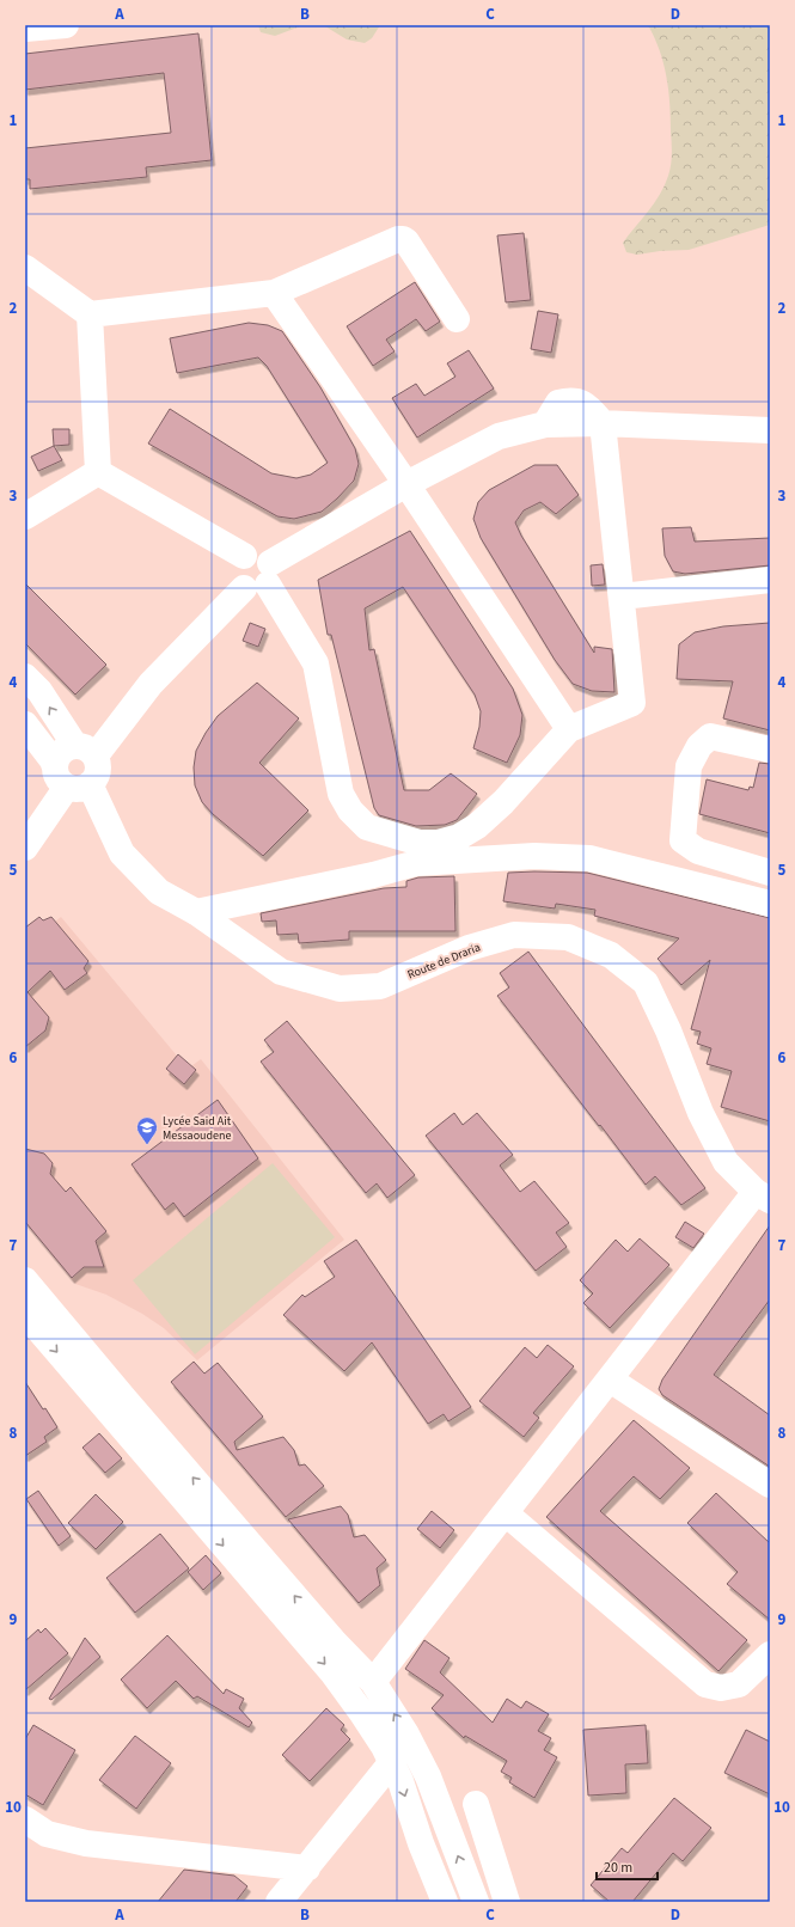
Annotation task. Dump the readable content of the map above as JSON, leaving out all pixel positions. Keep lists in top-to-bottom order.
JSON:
{
  "streets": {
    "street": ["Route de Draria"]
  },
  "places": {
    "school or university": ["Lycée Said Ait Messaoudene"]
  },
  "scale_bar": "20 m",
  "grid": {
    "columns": [
      "A",
      "B",
      "C",
      "D"
    ],
    "rows": [
      "1",
      "2",
      "3",
      "4",
      "5",
      "6",
      "7",
      "8",
      "9",
      "10"
    ]
  }
}
